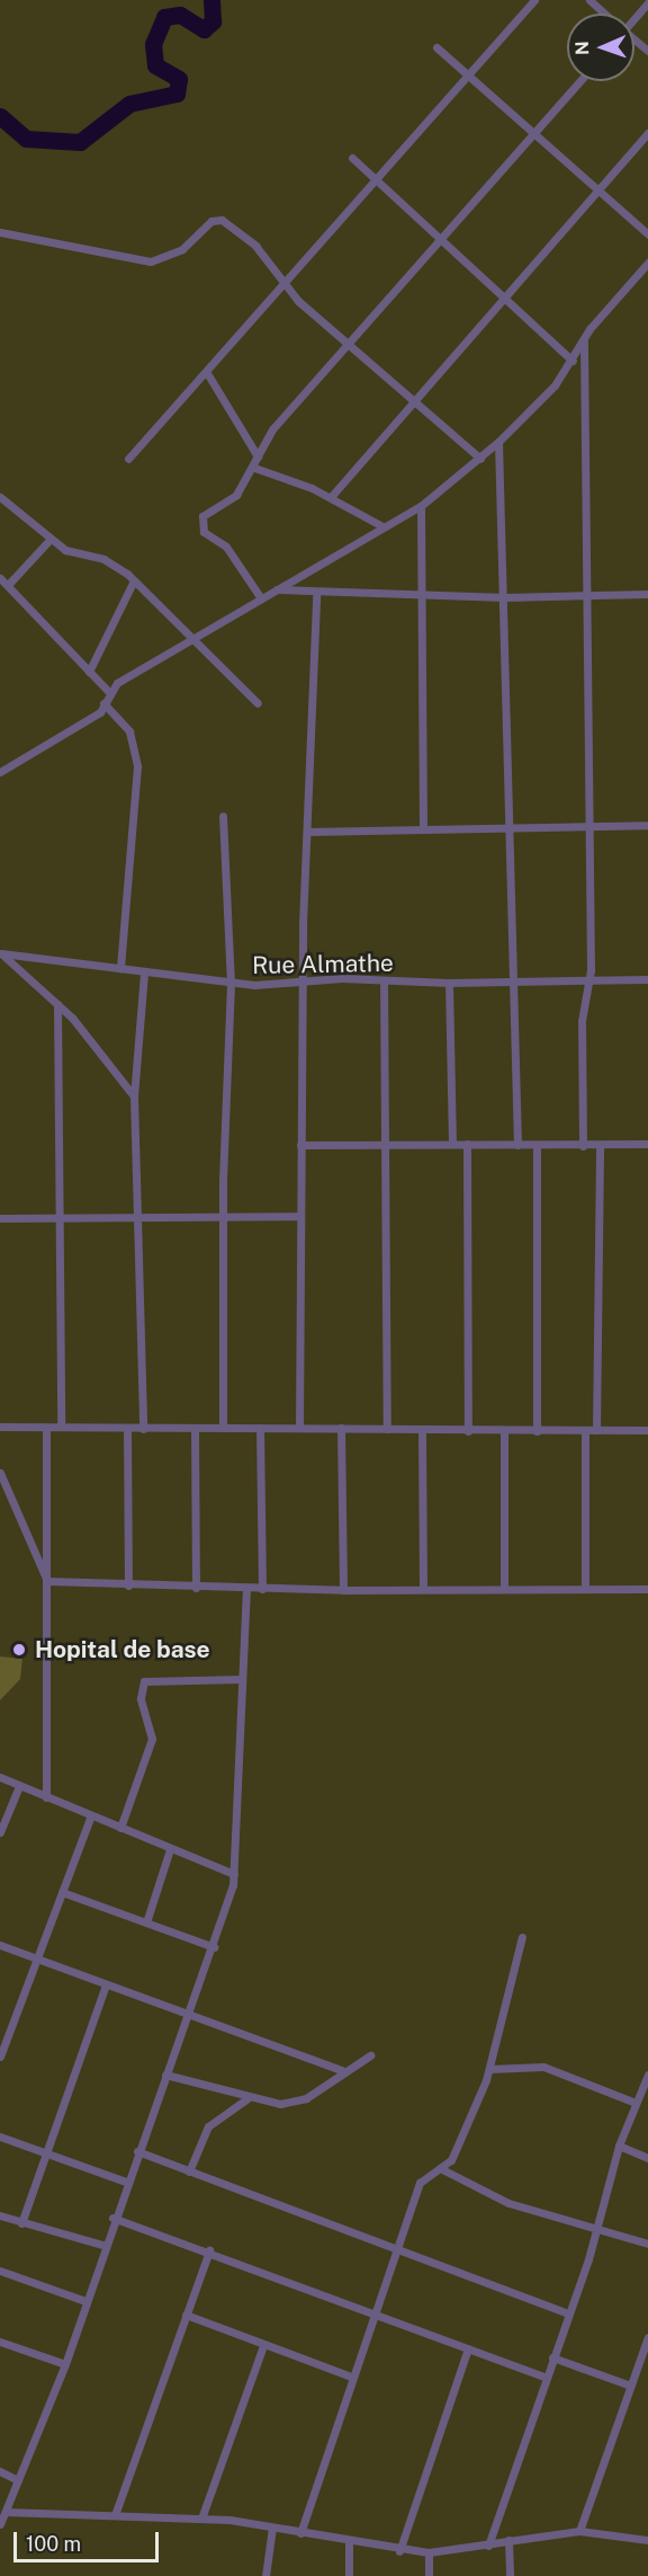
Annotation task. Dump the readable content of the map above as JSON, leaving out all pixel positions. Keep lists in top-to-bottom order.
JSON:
{
  "streets": {
    "street": ["Rue Almathe"]
  },
  "places": ["Hopital de base"],
  "scale_bar": "100 m",
  "north": "left"
}
